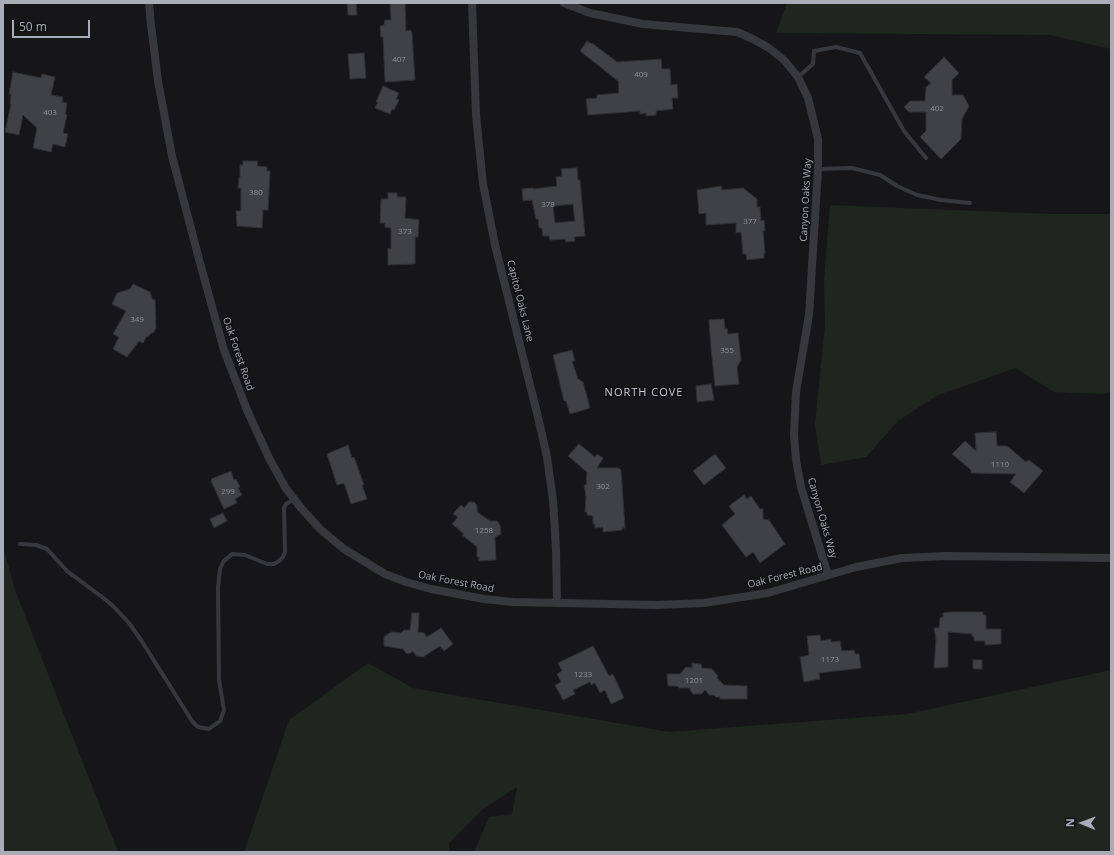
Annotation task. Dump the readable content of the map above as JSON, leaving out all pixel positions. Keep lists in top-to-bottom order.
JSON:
{
  "streets": {
    "street": ["Canyon Oaks Way", "Capitol Oaks Lane", "Oak Forest Road"]
  },
  "crossings": [
    ["Canyon Oaks Way", "Oak Forest Road"],
    ["Capitol Oaks Lane", "Oak Forest Road"]
  ],
  "districts": ["NORTH COVE"],
  "house_numbers": [
    "407",
    "409",
    "402",
    "403",
    "380",
    "378",
    "377",
    "373",
    "349",
    "355",
    "1110",
    "302",
    "299",
    "1258",
    "1173",
    "1233",
    "1201"
  ],
  "scale_bar": "50 m",
  "north": "left"
}
